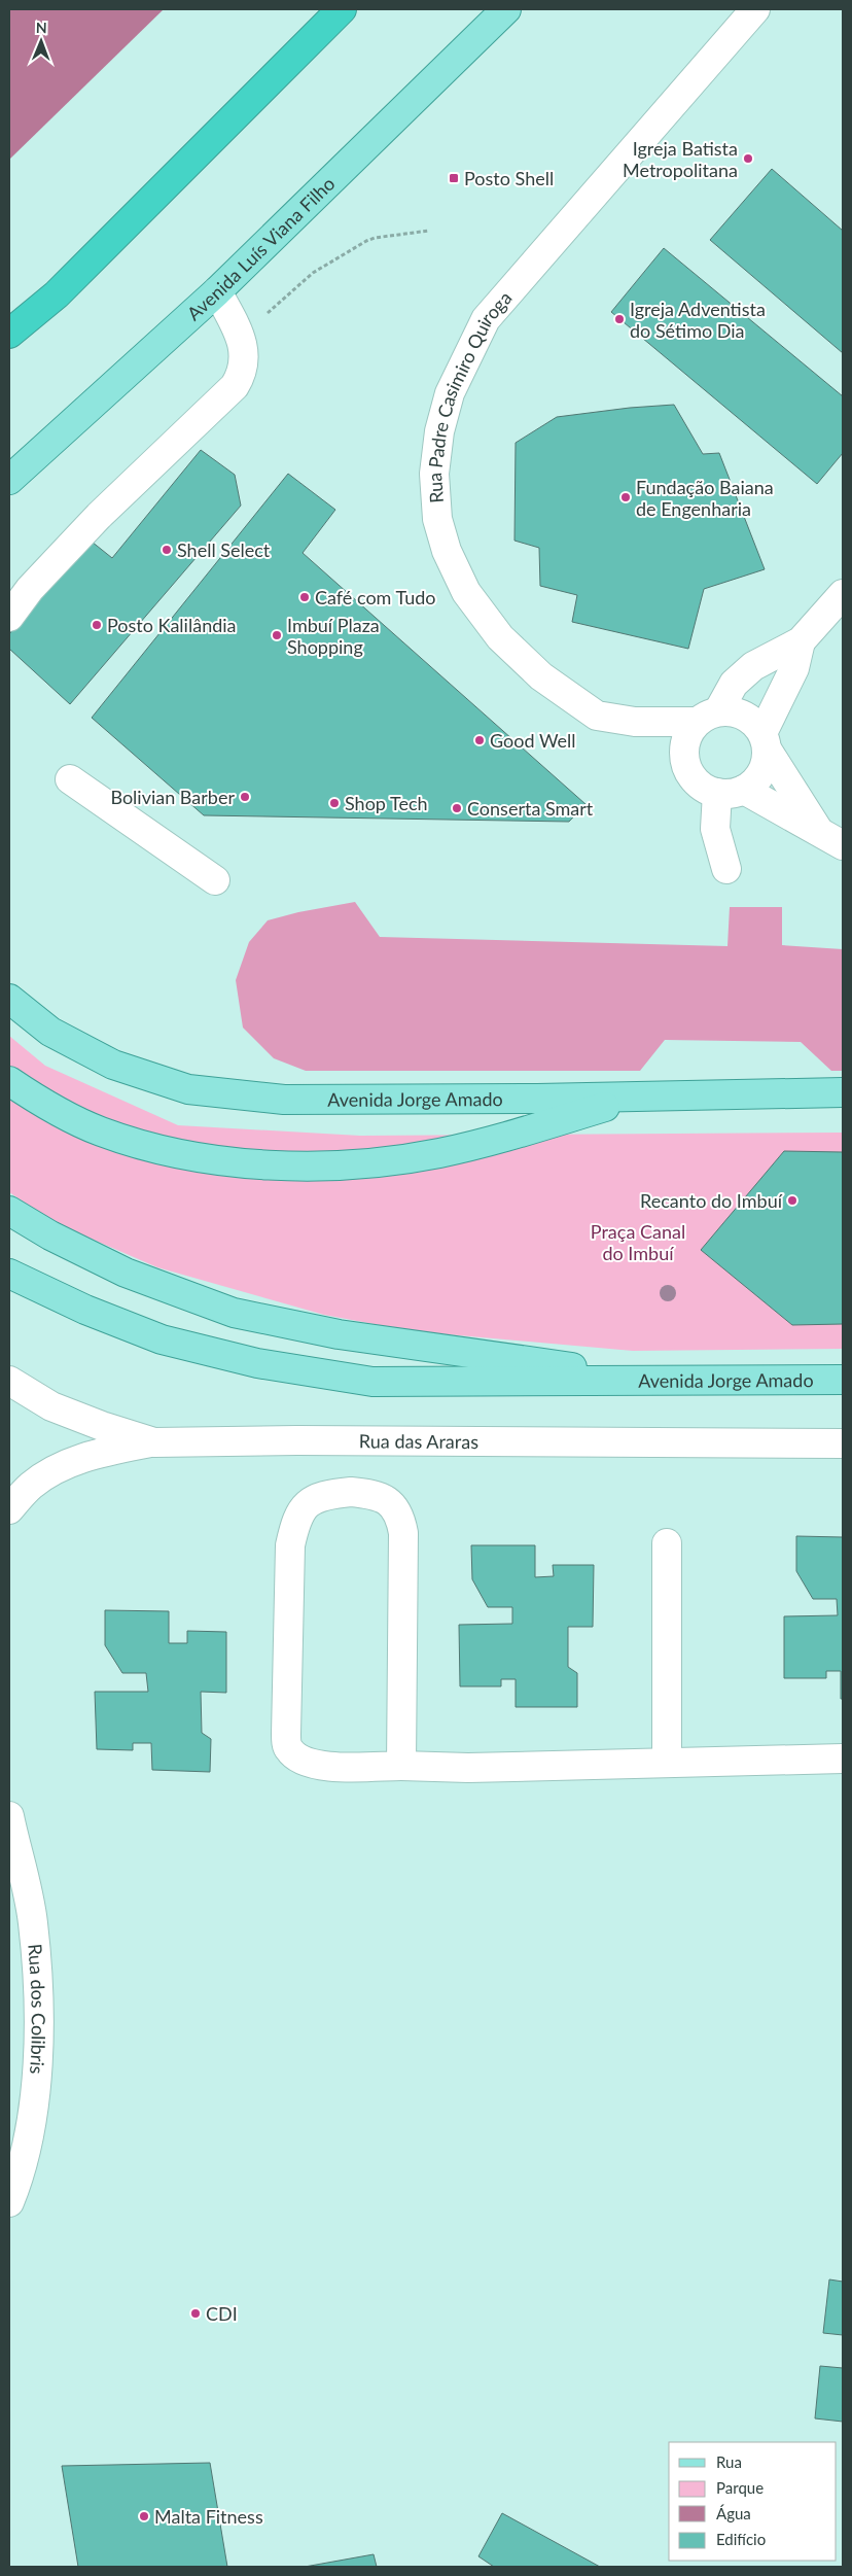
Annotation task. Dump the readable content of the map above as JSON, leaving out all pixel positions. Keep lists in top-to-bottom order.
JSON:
{
  "streets": {
    "main road": ["Avenida Luís Viana Filho", "Avenida Jorge Amado"],
    "street": ["Rua Padre Casimiro Quiroga", "Rua das Araras", "Rua dos Colibris"]
  },
  "parks": ["Praça Canal do Imbuí"],
  "places": {
    "other": [
      "Igreja Batista Metropolitana",
      "Igreja Adventista do Sétimo Dia",
      "Fundação Baiana de Engenharia",
      "Shell Select",
      "Café com Tudo",
      "Posto Kalilândia",
      "Imbuí Plaza Shopping",
      "Good Well",
      "Bolivian Barber",
      "Shop Tech",
      "Conserta Smart",
      "Recanto do Imbuí",
      "CDI",
      "Malta Fitness"
    ],
    "transit": ["Posto Shell"]
  },
  "legend": [
    "Rua",
    "Parque",
    "Água",
    "Edifício"
  ],
  "north": "top"
}
